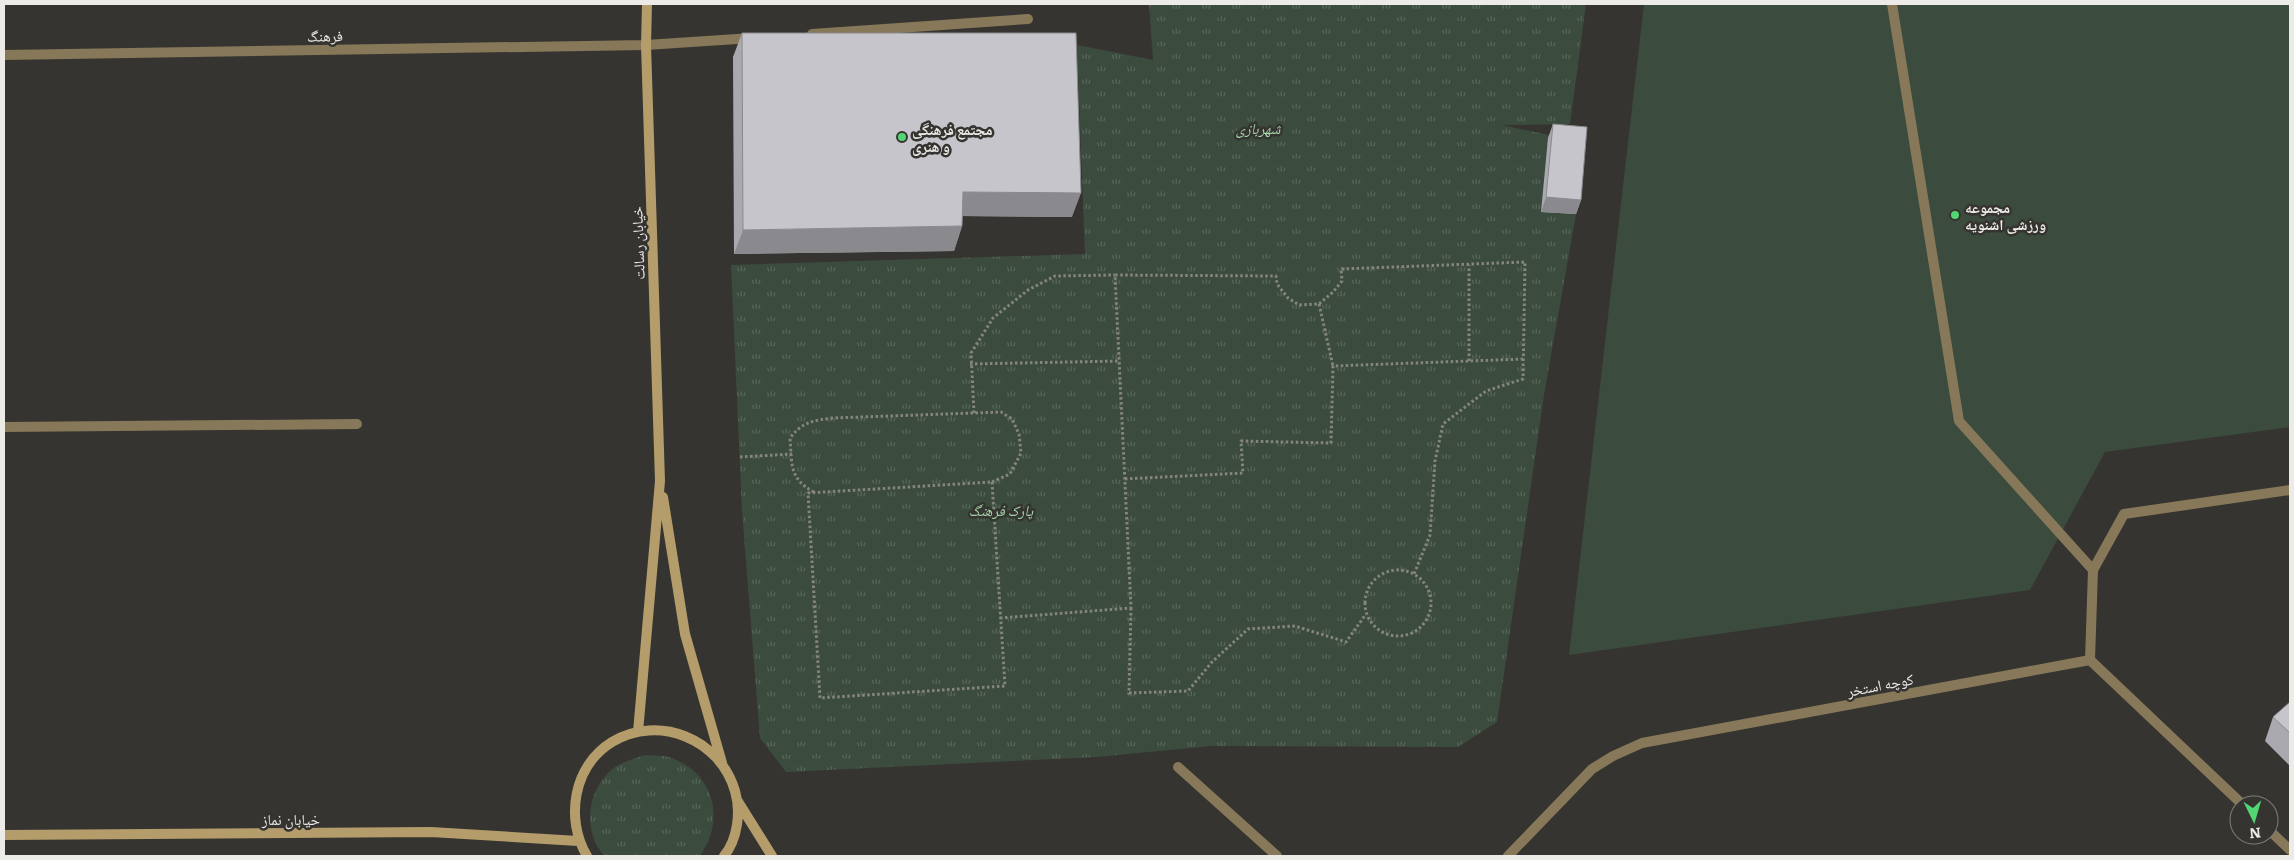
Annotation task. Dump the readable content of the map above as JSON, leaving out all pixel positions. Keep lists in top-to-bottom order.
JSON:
{
  "streets": {
    "street": [
      "فرهنگ",
      "خیابان رسالت",
      "کوچه استخر",
      "خیابان نماز"
    ]
  },
  "crossings": [
    ["فرهنگ", "خیابان رسالت"]
  ],
  "parks": ["شهربازی", "پارک فرهنگ"],
  "places": ["مجتمع فرهنگی و هنری", "مجموعه ورزشی اشنویه"],
  "north": "bottom"
}
